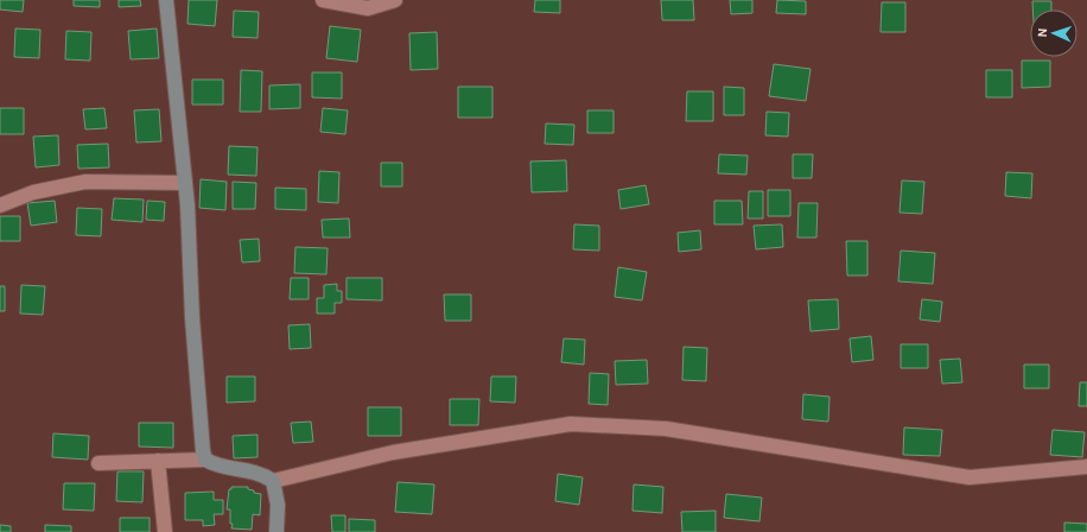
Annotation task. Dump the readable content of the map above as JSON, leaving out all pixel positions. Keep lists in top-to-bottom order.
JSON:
{
  "north": "left"
}
